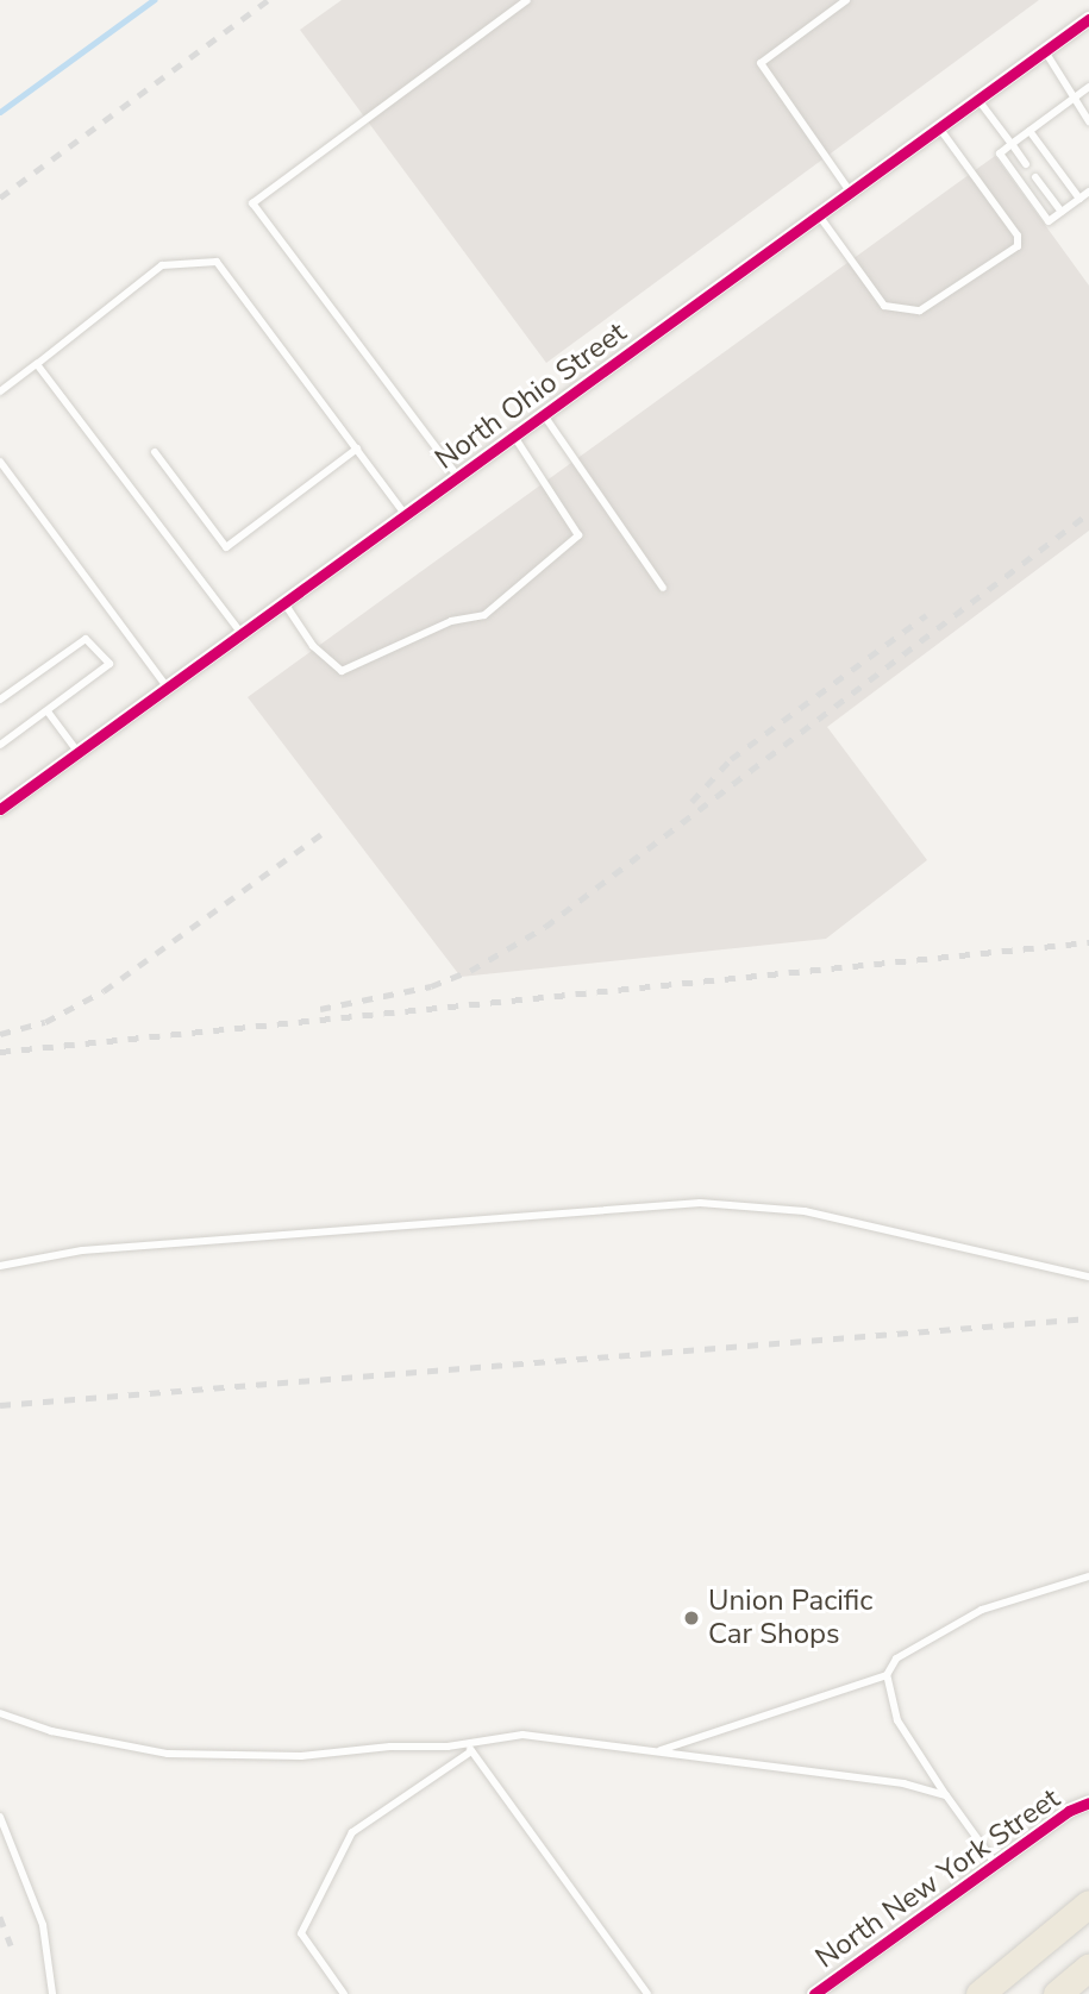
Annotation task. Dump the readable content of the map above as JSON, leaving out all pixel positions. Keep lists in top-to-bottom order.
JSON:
{
  "streets": {
    "street": ["North Ohio Street", "North New York Street"]
  },
  "places": ["Union Pacific Car Shops"]
}
